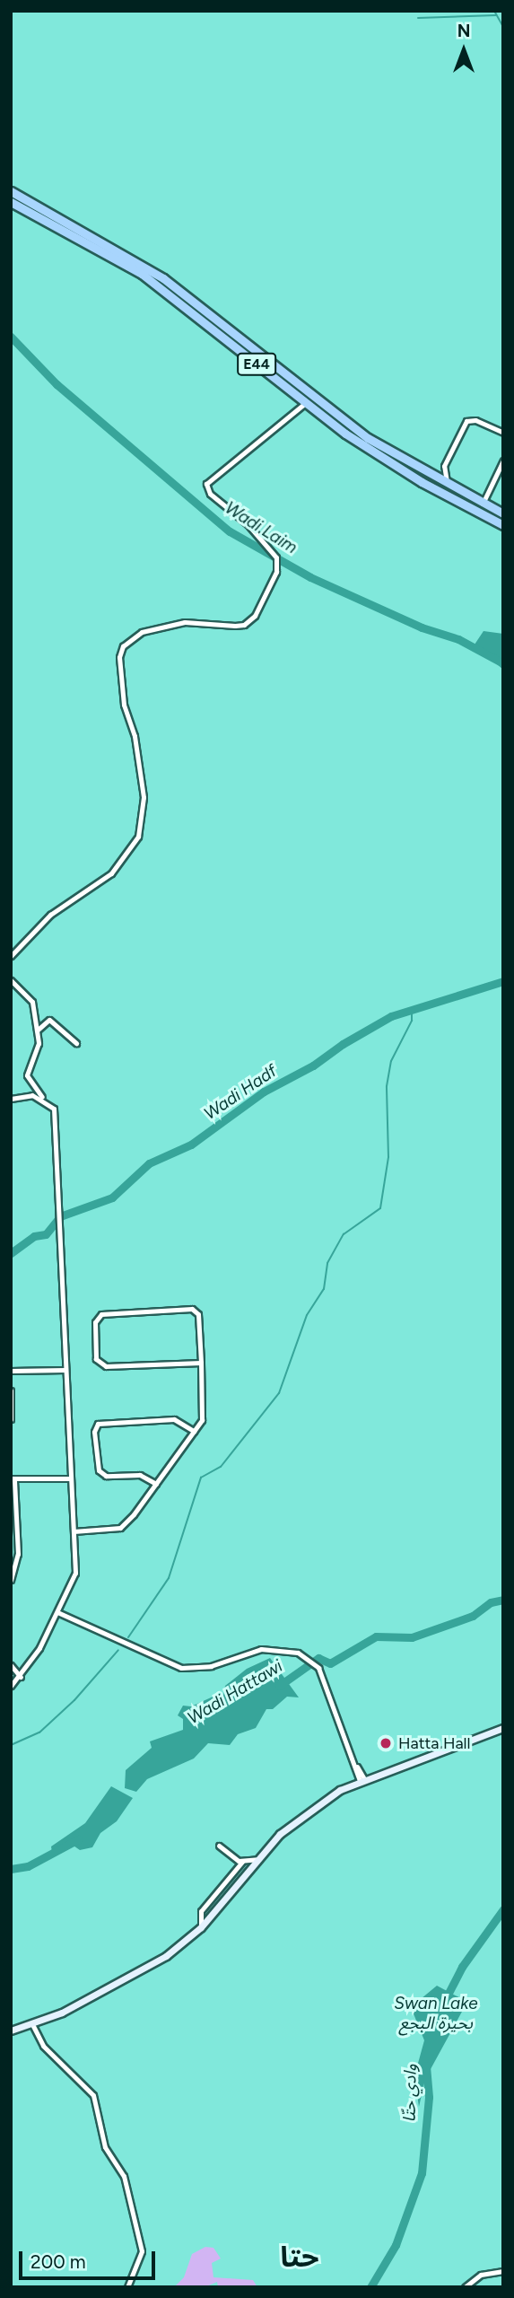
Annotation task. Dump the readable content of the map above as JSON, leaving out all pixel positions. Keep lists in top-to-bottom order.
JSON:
{
  "streets": {
    "highway": ["E44"]
  },
  "districts": ["حتا"],
  "water": [
    "Wadi Laim",
    "Wadi Hadf",
    "Wadi Hattawi",
    "Swan Lake بحيرة البجع",
    "وادي حتّا"
  ],
  "places": ["Hatta Hall"],
  "scale_bar": "200 m",
  "north": "top"
}
